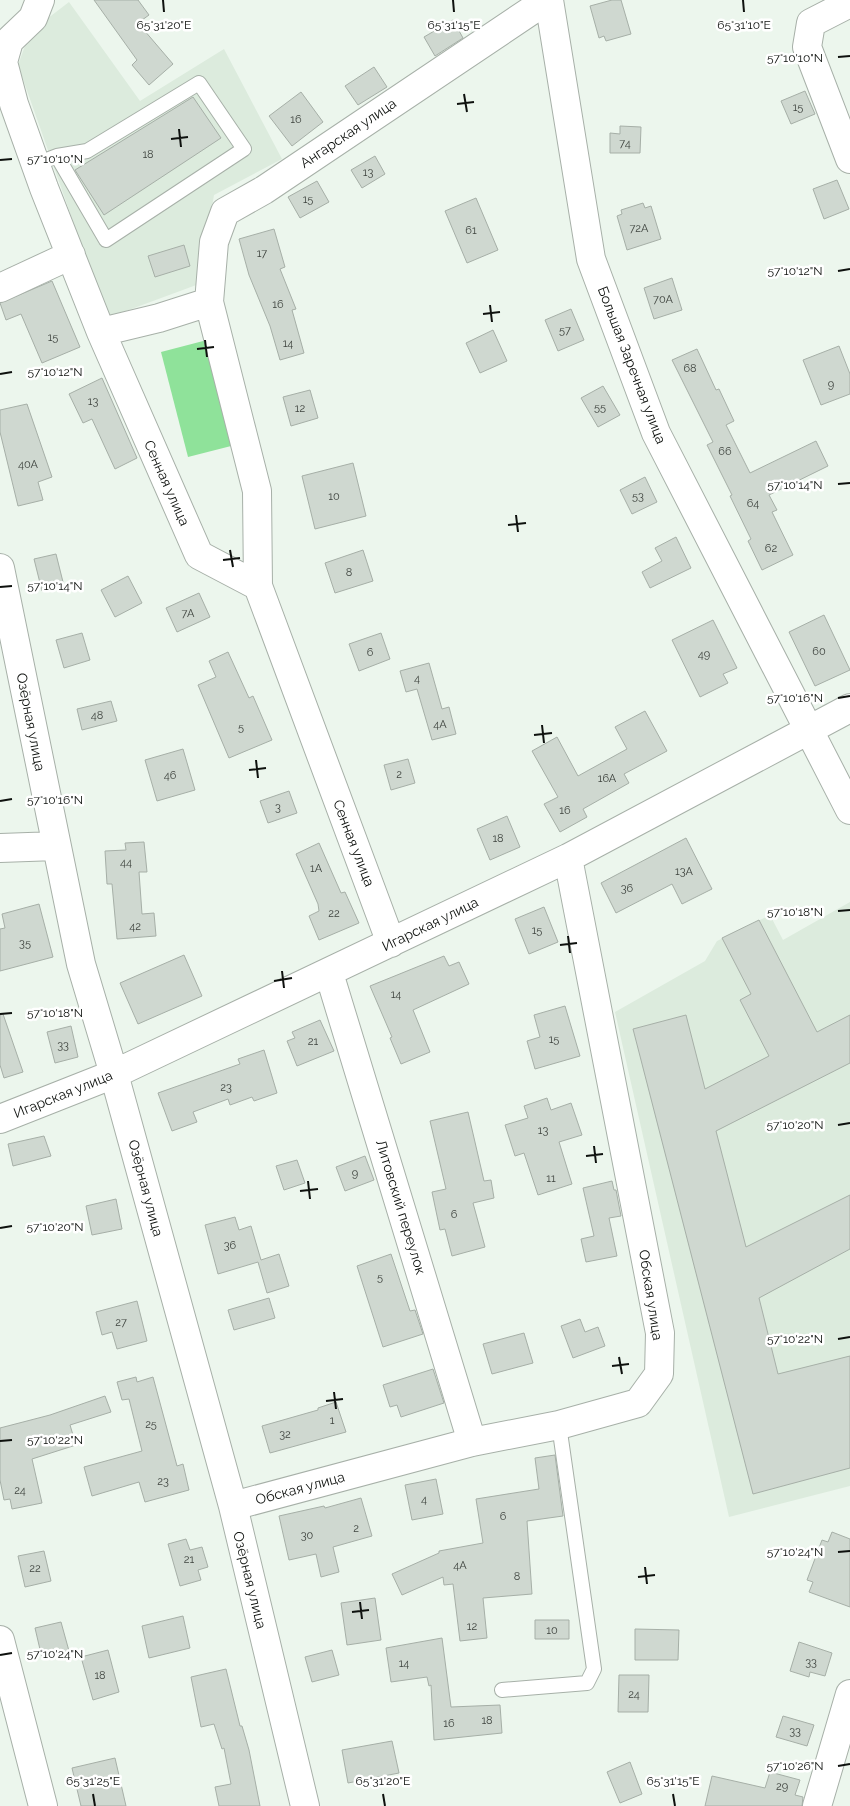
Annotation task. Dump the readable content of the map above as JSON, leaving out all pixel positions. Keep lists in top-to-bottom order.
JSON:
{
  "streets": {
    "street": [
      "Ангарская улица",
      "Большая Заречная улица",
      "Сенная улица",
      "Озёрная улица",
      "Игарская улица",
      "Литовский переулок",
      "Обская улица"
    ]
  },
  "crossings": [
    ["Ангарская улица", "Большая Заречная улица"],
    ["Ангарская улица", "Сенная улица"],
    ["Большая Заречная улица", "Игарская улица"],
    ["Сенная улица", "Игарская улица"],
    ["Озёрная улица", "Игарская улица"],
    ["Озёрная улица", "Обская улица"],
    ["Игарская улица", "Литовский переулок"],
    ["Игарская улица", "Обская улица"],
    ["Литовский переулок", "Обская улица"]
  ],
  "house_numbers": [
    "15",
    "16",
    "74",
    "18",
    "13",
    "15",
    "72А",
    "61",
    "17",
    "70А",
    "16",
    "57",
    "15",
    "14",
    "68",
    "9",
    "13",
    "55",
    "12",
    "66",
    "40А",
    "10",
    "53",
    "64",
    "62",
    "8",
    "7А",
    "60",
    "6",
    "49",
    "4",
    "48",
    "4А",
    "5",
    "2",
    "46",
    "16А",
    "3",
    "16",
    "18",
    "44",
    "1А",
    "13А",
    "36",
    "22",
    "42",
    "15",
    "35",
    "14",
    "15",
    "21",
    "33",
    "23",
    "13",
    "9",
    "11",
    "6",
    "36",
    "5",
    "27",
    "1",
    "25",
    "32",
    "23",
    "24",
    "4",
    "6",
    "2",
    "30",
    "21",
    "4А",
    "22",
    "8",
    "12",
    "10",
    "33",
    "14",
    "18",
    "24",
    "18",
    "16",
    "33",
    "29"
  ],
  "coordinates": [
    "65°31'20\"E",
    "65°31'15\"E",
    "65°31'10\"E",
    "57°10'10\"N",
    "57°10'12\"N",
    "57°10'14\"N",
    "57°10'16\"N",
    "57°10'18\"N",
    "57°10'20\"N",
    "57°10'22\"N",
    "57°10'24\"N",
    "57°10'26\"N",
    "65°31'25\"E"
  ]
}
